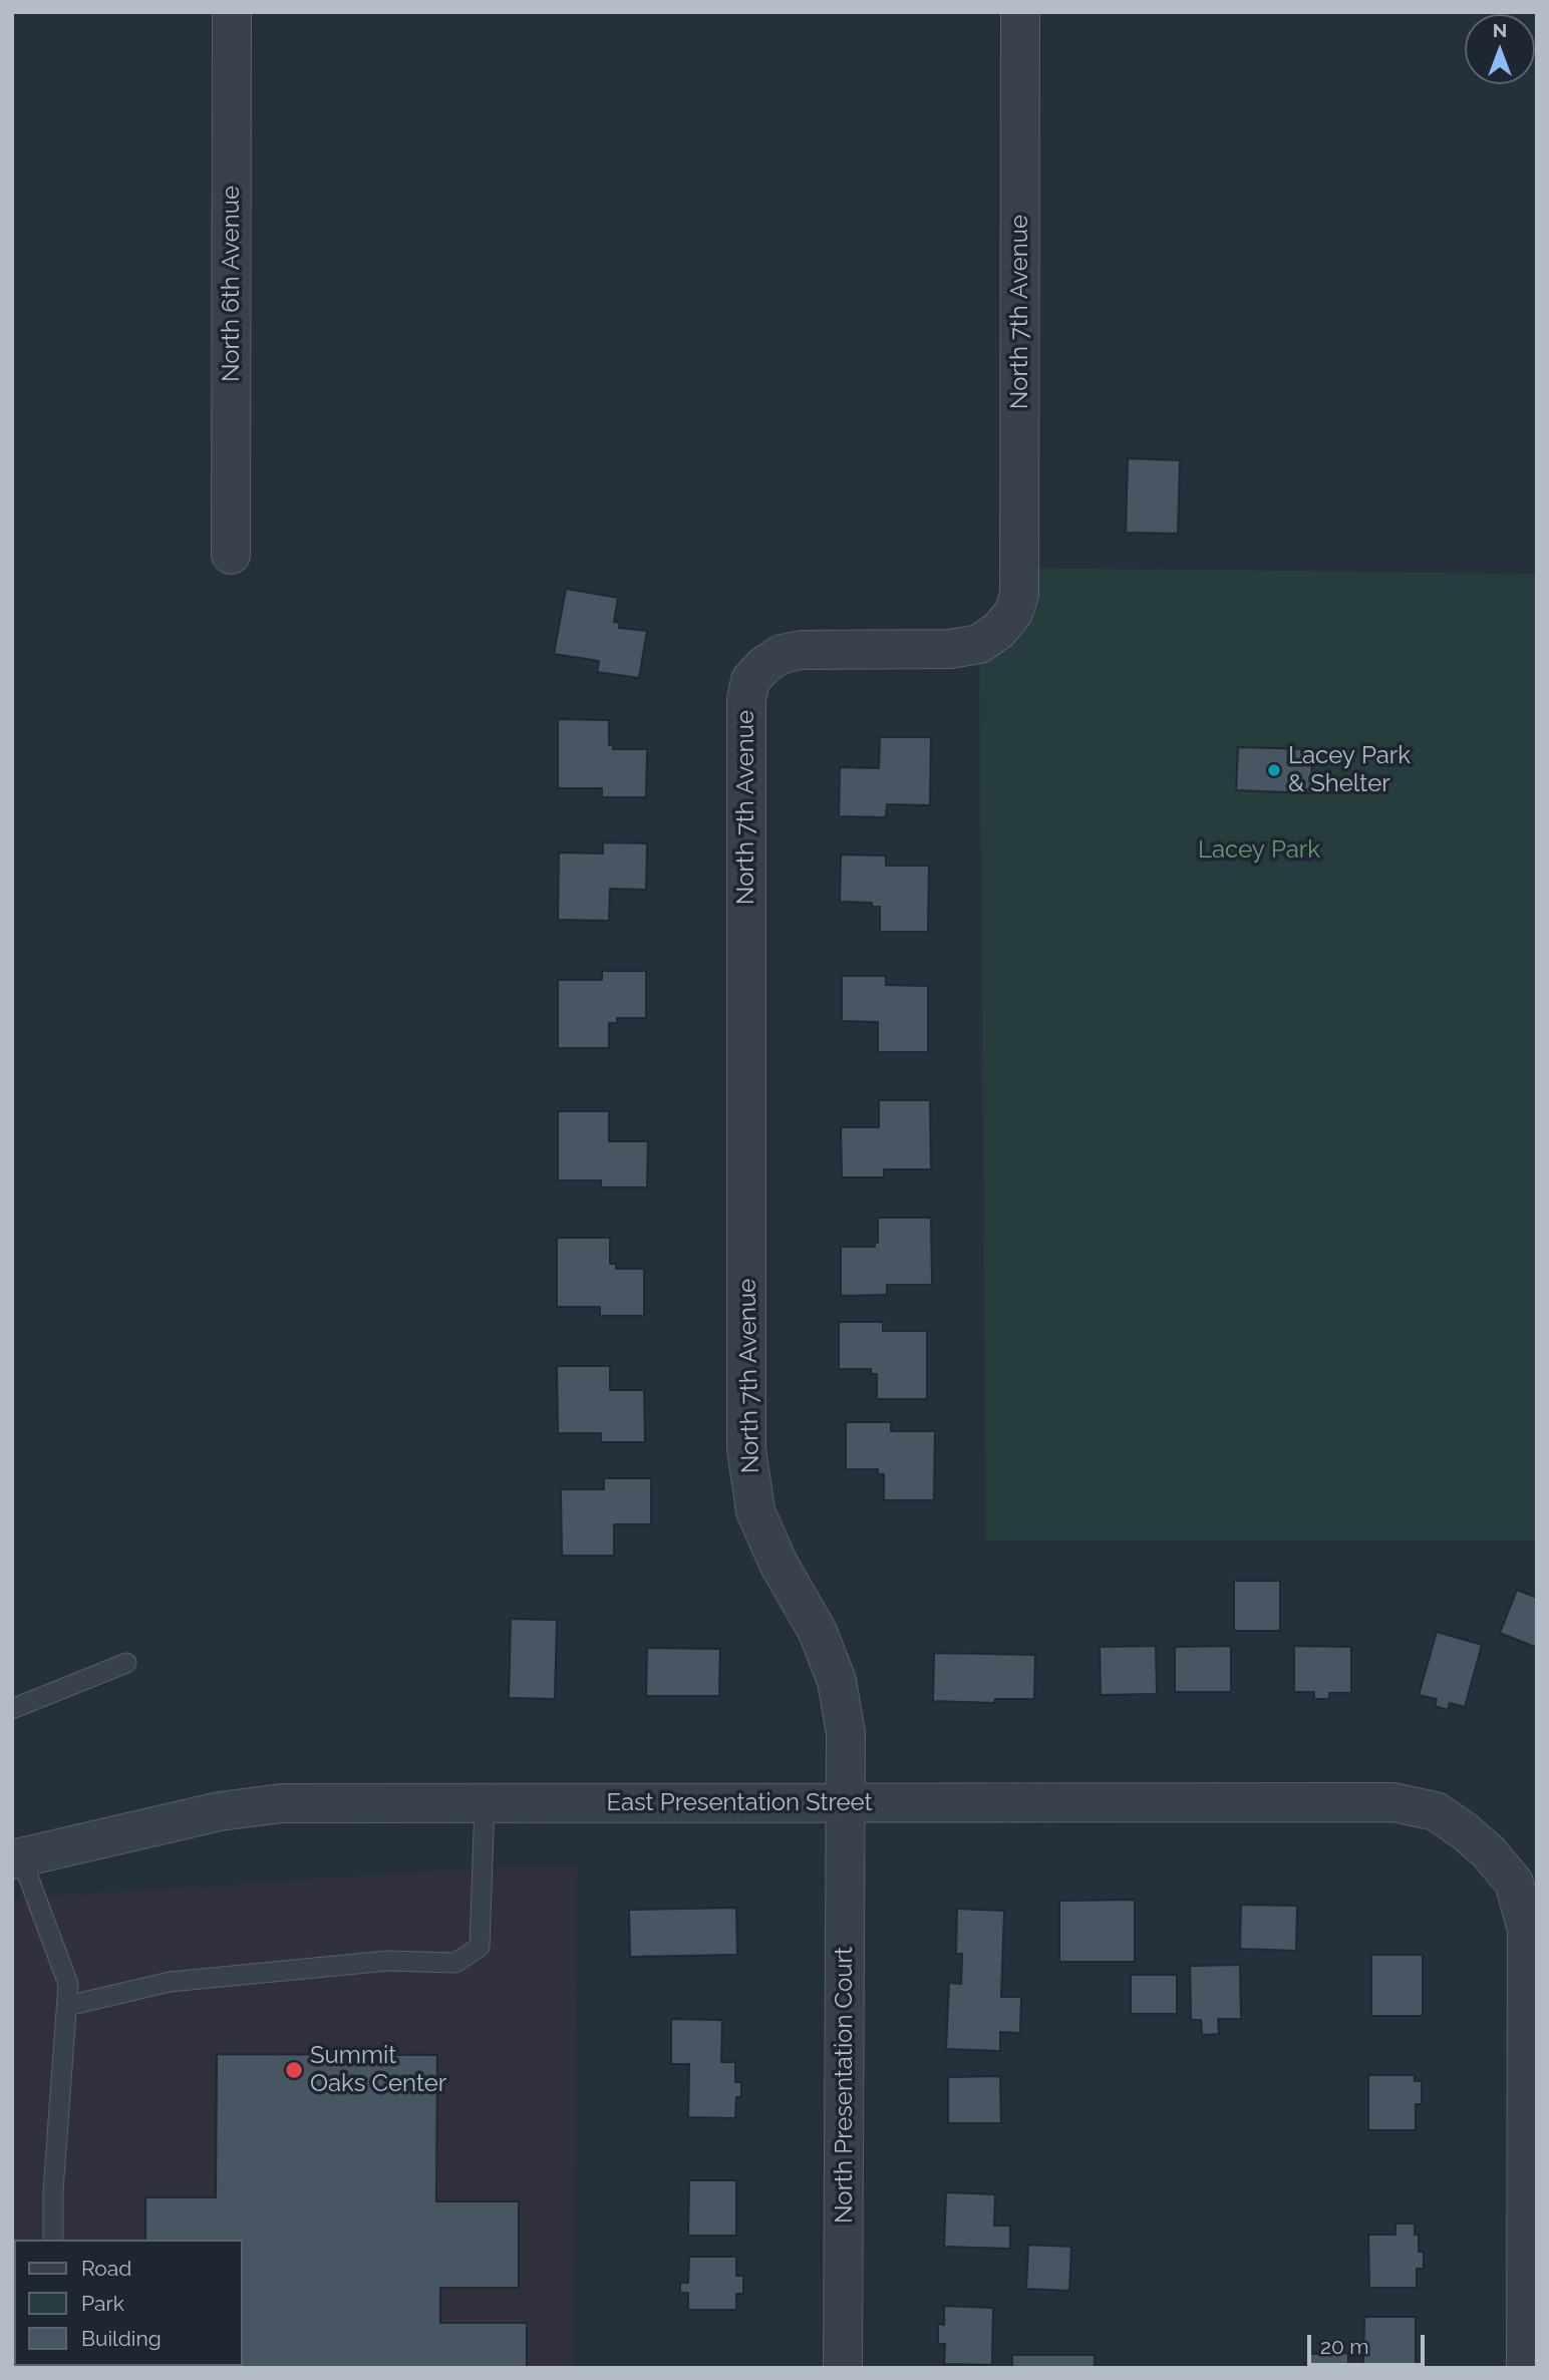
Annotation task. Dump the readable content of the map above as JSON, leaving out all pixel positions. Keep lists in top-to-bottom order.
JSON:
{
  "streets": {
    "street": [
      "North 6th Avenue",
      "North 7th Avenue",
      "East Presentation Street",
      "North Presentation Court"
    ]
  },
  "crossings": [
    ["North 7th Avenue", "East Presentation Street"],
    ["North 7th Avenue", "North Presentation Court"],
    ["East Presentation Street", "North Presentation Court"]
  ],
  "parks": ["Lacey Park"],
  "places": ["Lacey Park & Shelter", "Summit Oaks Center"],
  "legend": ["Road", "Park", "Building"],
  "scale_bar": "20 m",
  "north": "top"
}
